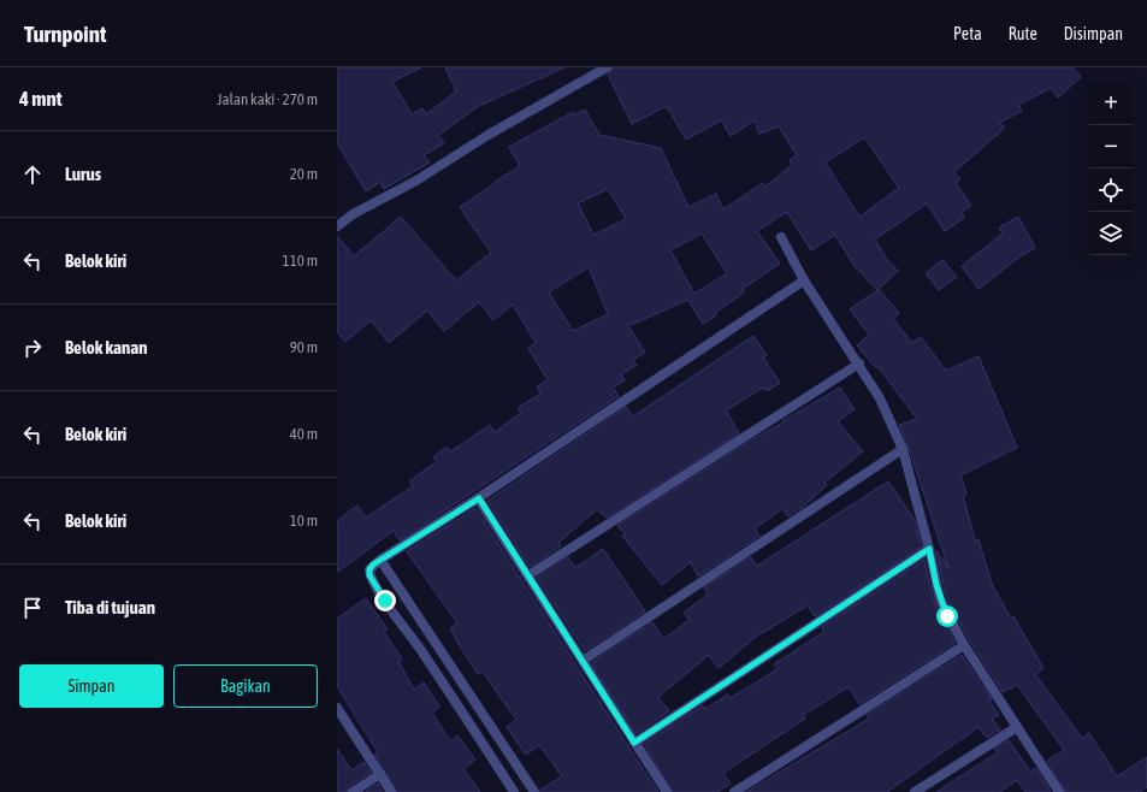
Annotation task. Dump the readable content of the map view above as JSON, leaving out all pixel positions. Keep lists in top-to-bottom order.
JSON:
{
  "page": {
    "header": "Turnpoint",
    "nav": ["Peta", "Rute", "Disimpan"],
    "heading": ["4 mnt", "Jalan kaki · 270 m"],
    "map_buttons": ["+", "−"],
    "list": [
      ["Lurus", "20 m"],
      ["Belok kiri", "110 m"],
      ["Belok kanan", "90 m"],
      ["Belok kiri", "40 m"],
      ["Belok kiri", "10 m"],
      "Tiba di tujuan"
    ],
    "buttons": ["Simpan", "Bagikan"]
  }
}
